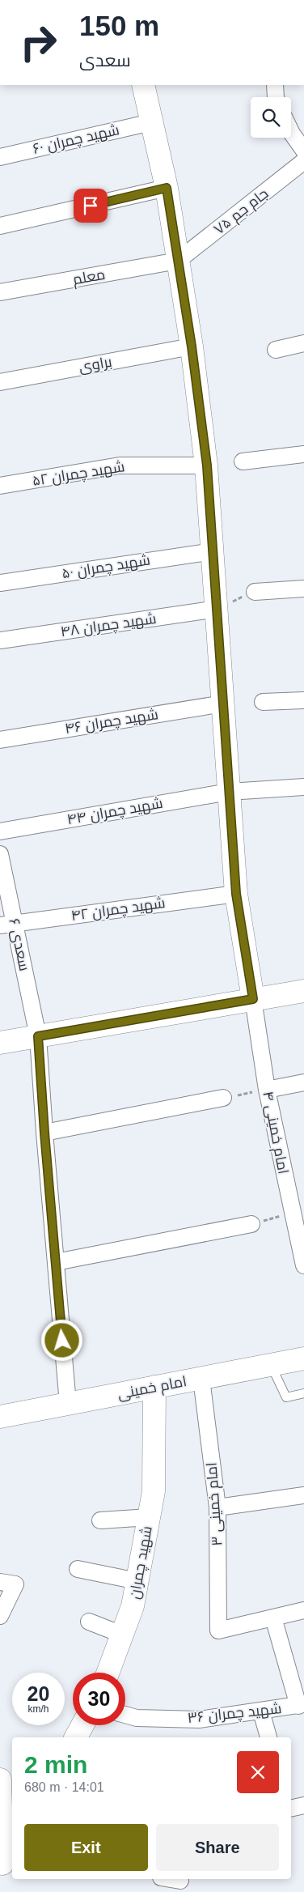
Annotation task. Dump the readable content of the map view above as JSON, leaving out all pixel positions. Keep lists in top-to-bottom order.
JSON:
{
  "streets": {
    "street": [
      "شهید چمران ۶۰",
      "جام جم ۷۵",
      "معلم",
      "براوی",
      "شهید چمران ۵۲",
      "شهید چمران ۵۰",
      "شهید چمران ۴۸",
      "شهید چمران ۴۶",
      "شهید چمران ۴۴",
      "شهید چمران ۴۲",
      "سعدی ۶",
      "امام خمینی ۴",
      "امام خمینی",
      "امام خمینی ۳",
      "شهید چمران",
      "شهید چمران ۳۶"
    ]
  },
  "crossings": [
    ["جام جم ۷۵", "معلم"],
    ["شهید چمران ۴۲", "سعدی ۶"],
    ["سعدی ۶", "امام خمینی"],
    ["امام خمینی", "امام خمینی ۳"],
    ["امام خمینی", "شهید چمران"]
  ],
  "page": {
    "turn": ["150 m", "سعدی"],
    "speed": "20 km/h",
    "limit": "30",
    "heading": ["2 min", "680 m · 14:01"],
    "buttons": ["Exit", "Share"]
  }
}
